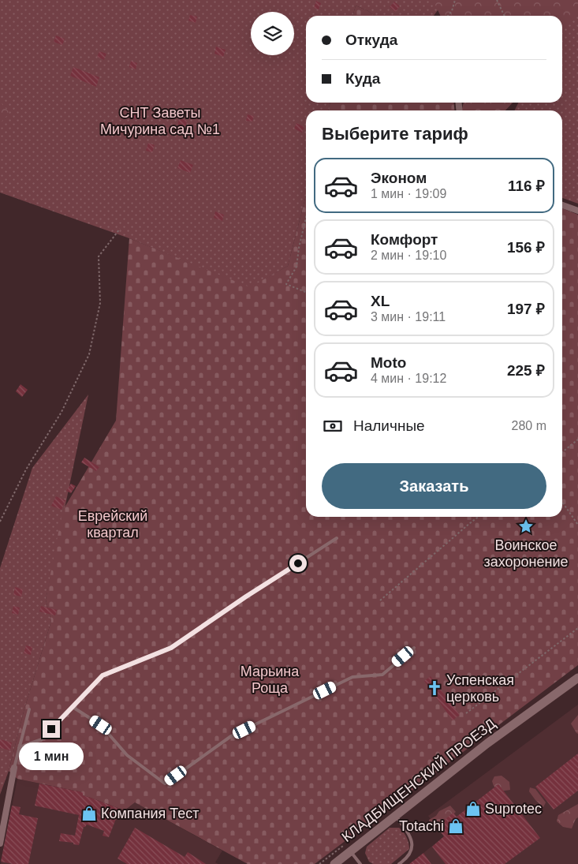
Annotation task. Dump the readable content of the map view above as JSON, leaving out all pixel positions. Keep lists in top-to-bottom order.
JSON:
{
  "streets": {
    "street": ["КЛАДБИЩЕНСКИЙ ПРОЕЗД"]
  },
  "parks": ["СНТ Заветы Мичурина сад №1", "Еврейский квартал", "Марьина Роща"],
  "places": {
    "place": ["Воинское захоронение"],
    "church": ["Успенская церковь"],
    "shop": ["Suprotec", "Компания Тест", "Totachi"]
  },
  "page": {
    "banner": ["Откуда", "Куда"],
    "heading": "Выберите тариф",
    "list": [
      {
        "name": "Эконом",
        "note": "1 мин · 19:09",
        "value": "116 ₽"
      },
      {
        "name": "Комфорт",
        "note": "2 мин · 19:10",
        "value": "156 ₽"
      },
      {
        "name": "XL",
        "note": "3 мин · 19:11",
        "value": "197 ₽"
      },
      {
        "name": "Moto",
        "note": "4 мин · 19:12",
        "value": "225 ₽"
      }
    ],
    "pay": ["Наличные", "280 m"],
    "buttons": "Заказать",
    "bubble": "1 мин"
  }
}
